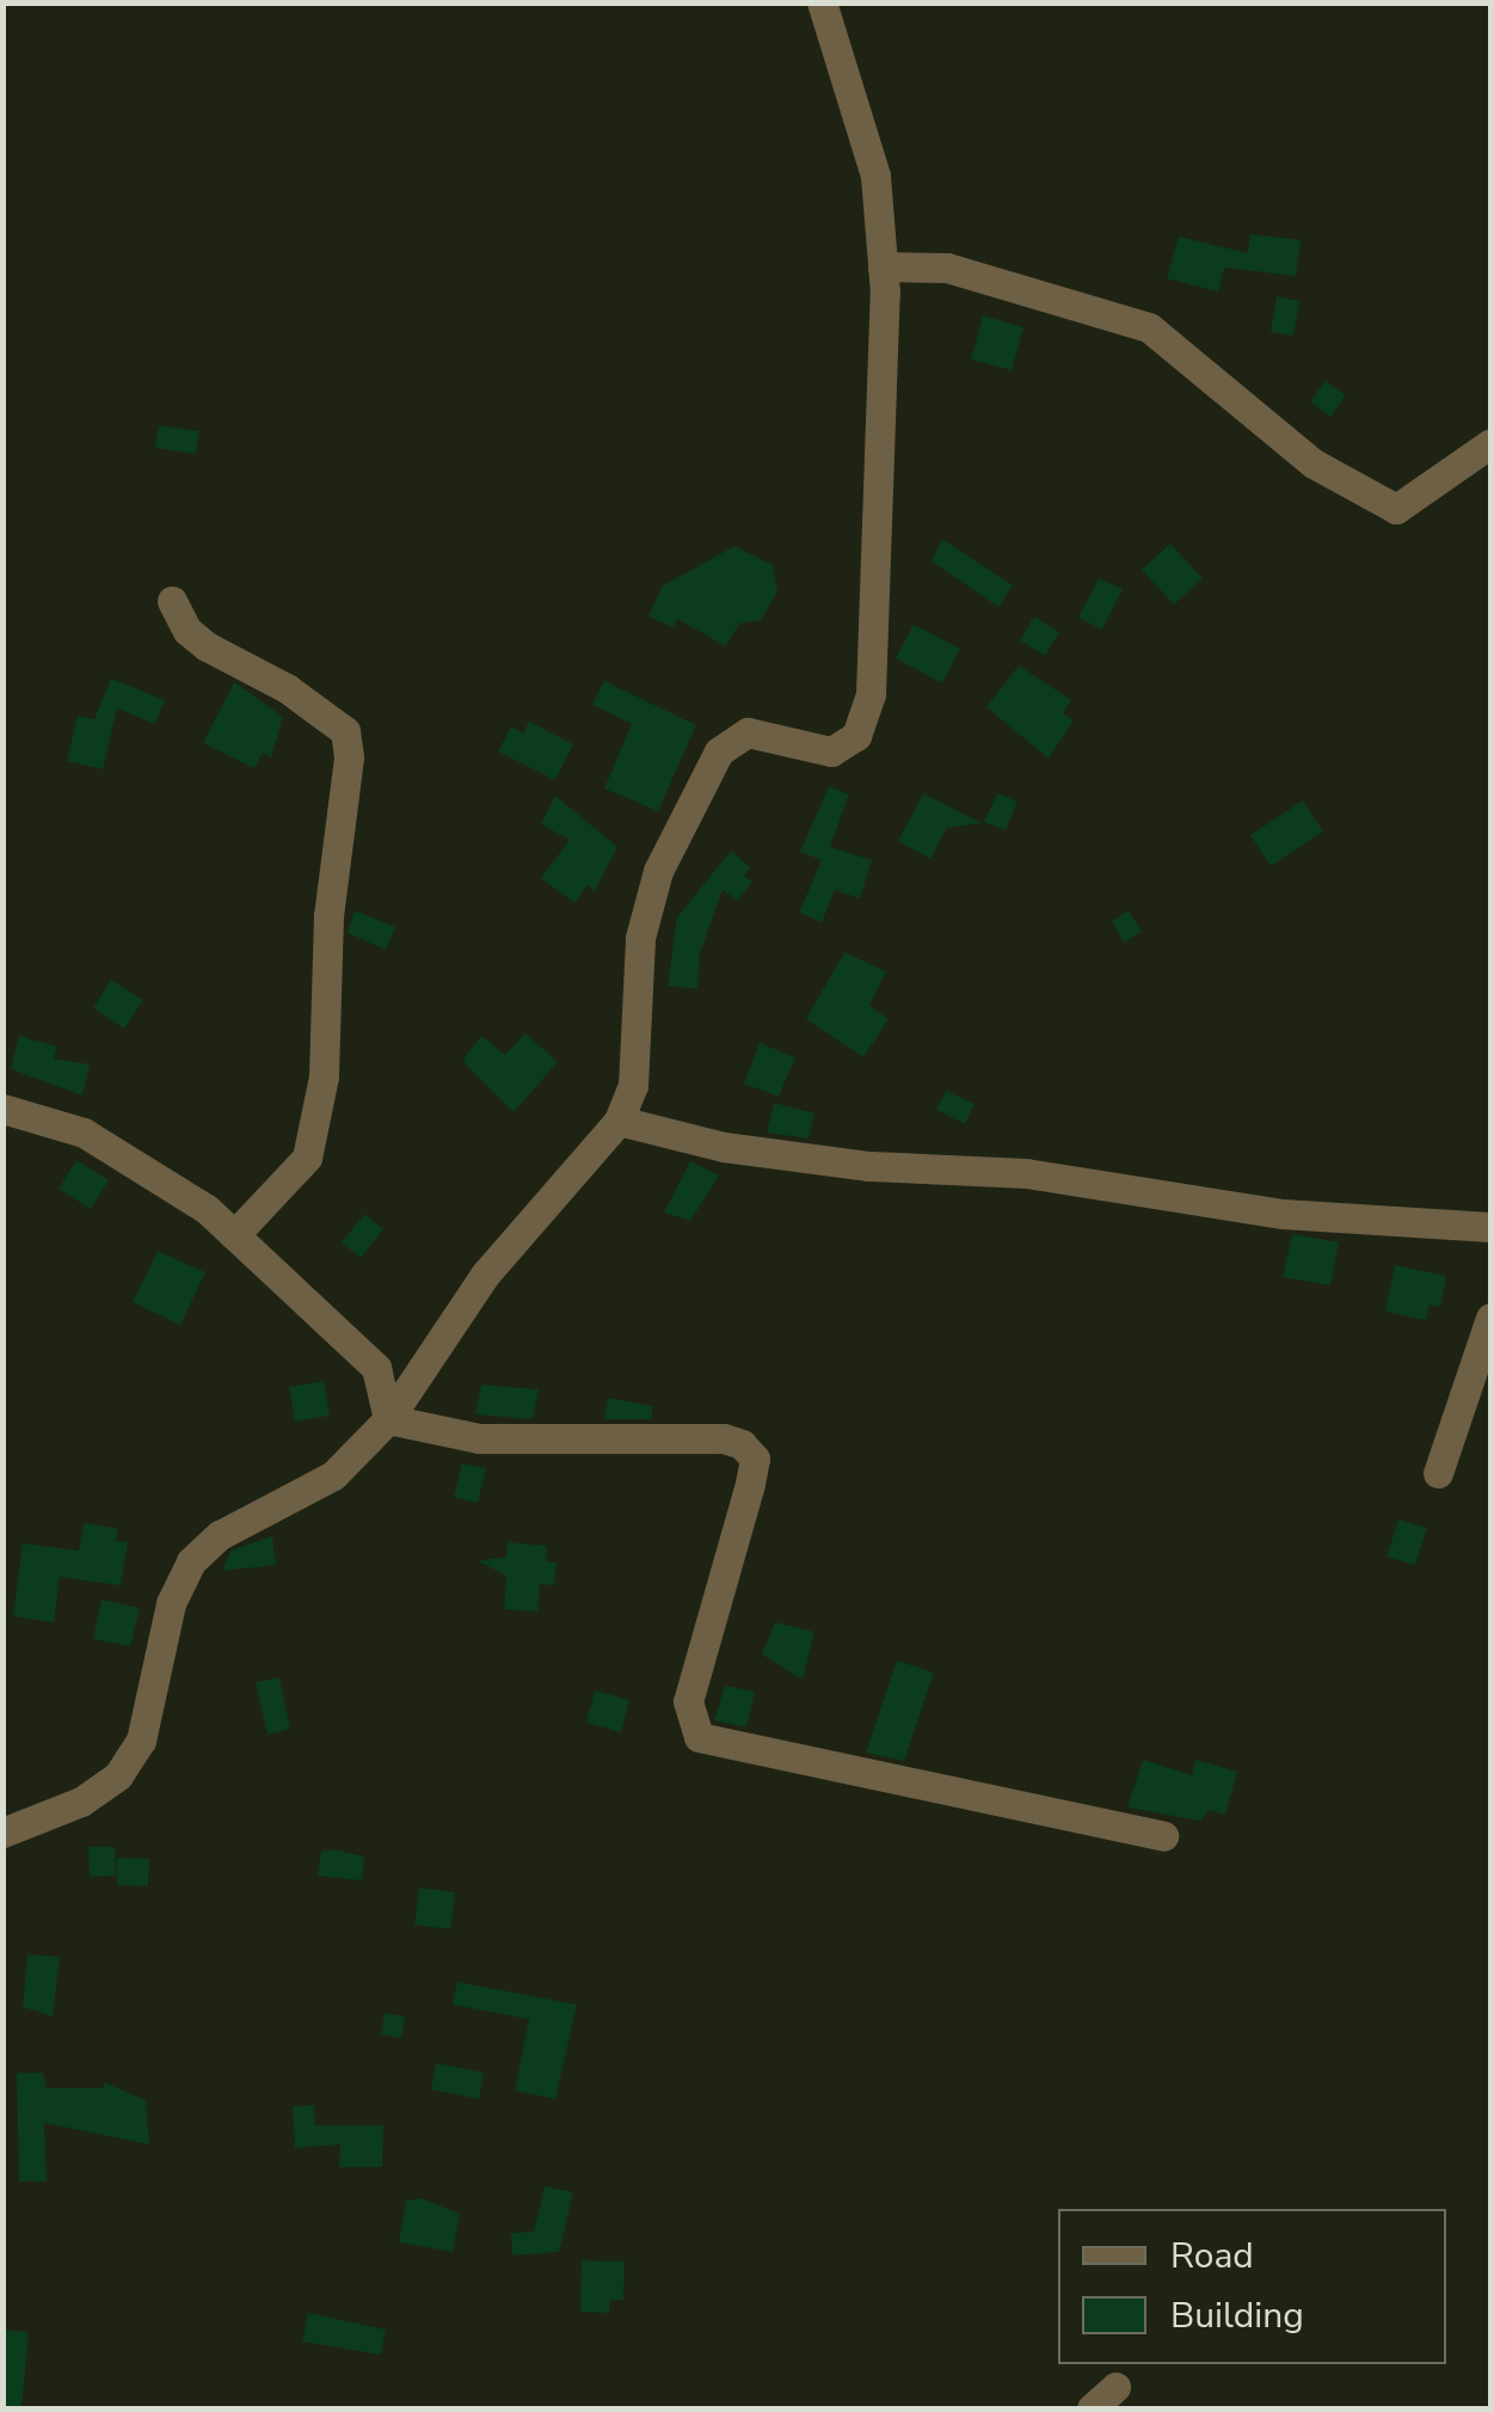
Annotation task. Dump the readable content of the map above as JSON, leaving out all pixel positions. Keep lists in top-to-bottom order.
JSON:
{
  "legend": ["Road", "Building"]
}
